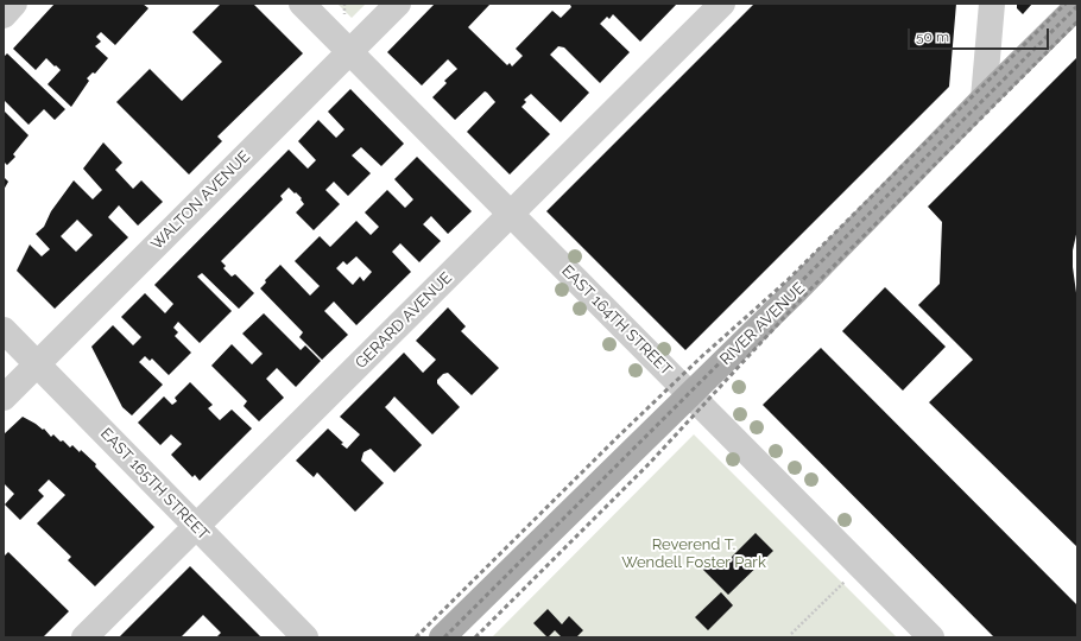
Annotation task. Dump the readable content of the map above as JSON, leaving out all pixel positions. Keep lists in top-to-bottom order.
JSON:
{
  "streets": {
    "main road": ["RIVER AVENUE"],
    "street": [
      "WALTON AVENUE",
      "GERARD AVENUE",
      "EAST 164TH STREET",
      "EAST 165TH STREET"
    ]
  },
  "crossings": [
    ["WALTON AVENUE", "EAST 164TH STREET"],
    ["WALTON AVENUE", "EAST 165TH STREET"],
    ["GERARD AVENUE", "EAST 164TH STREET"],
    ["GERARD AVENUE", "EAST 165TH STREET"],
    ["EAST 164TH STREET", "RIVER AVENUE"]
  ],
  "parks": ["Reverend T. Wendell Foster Park"],
  "scale_bar": "50 m"
}
